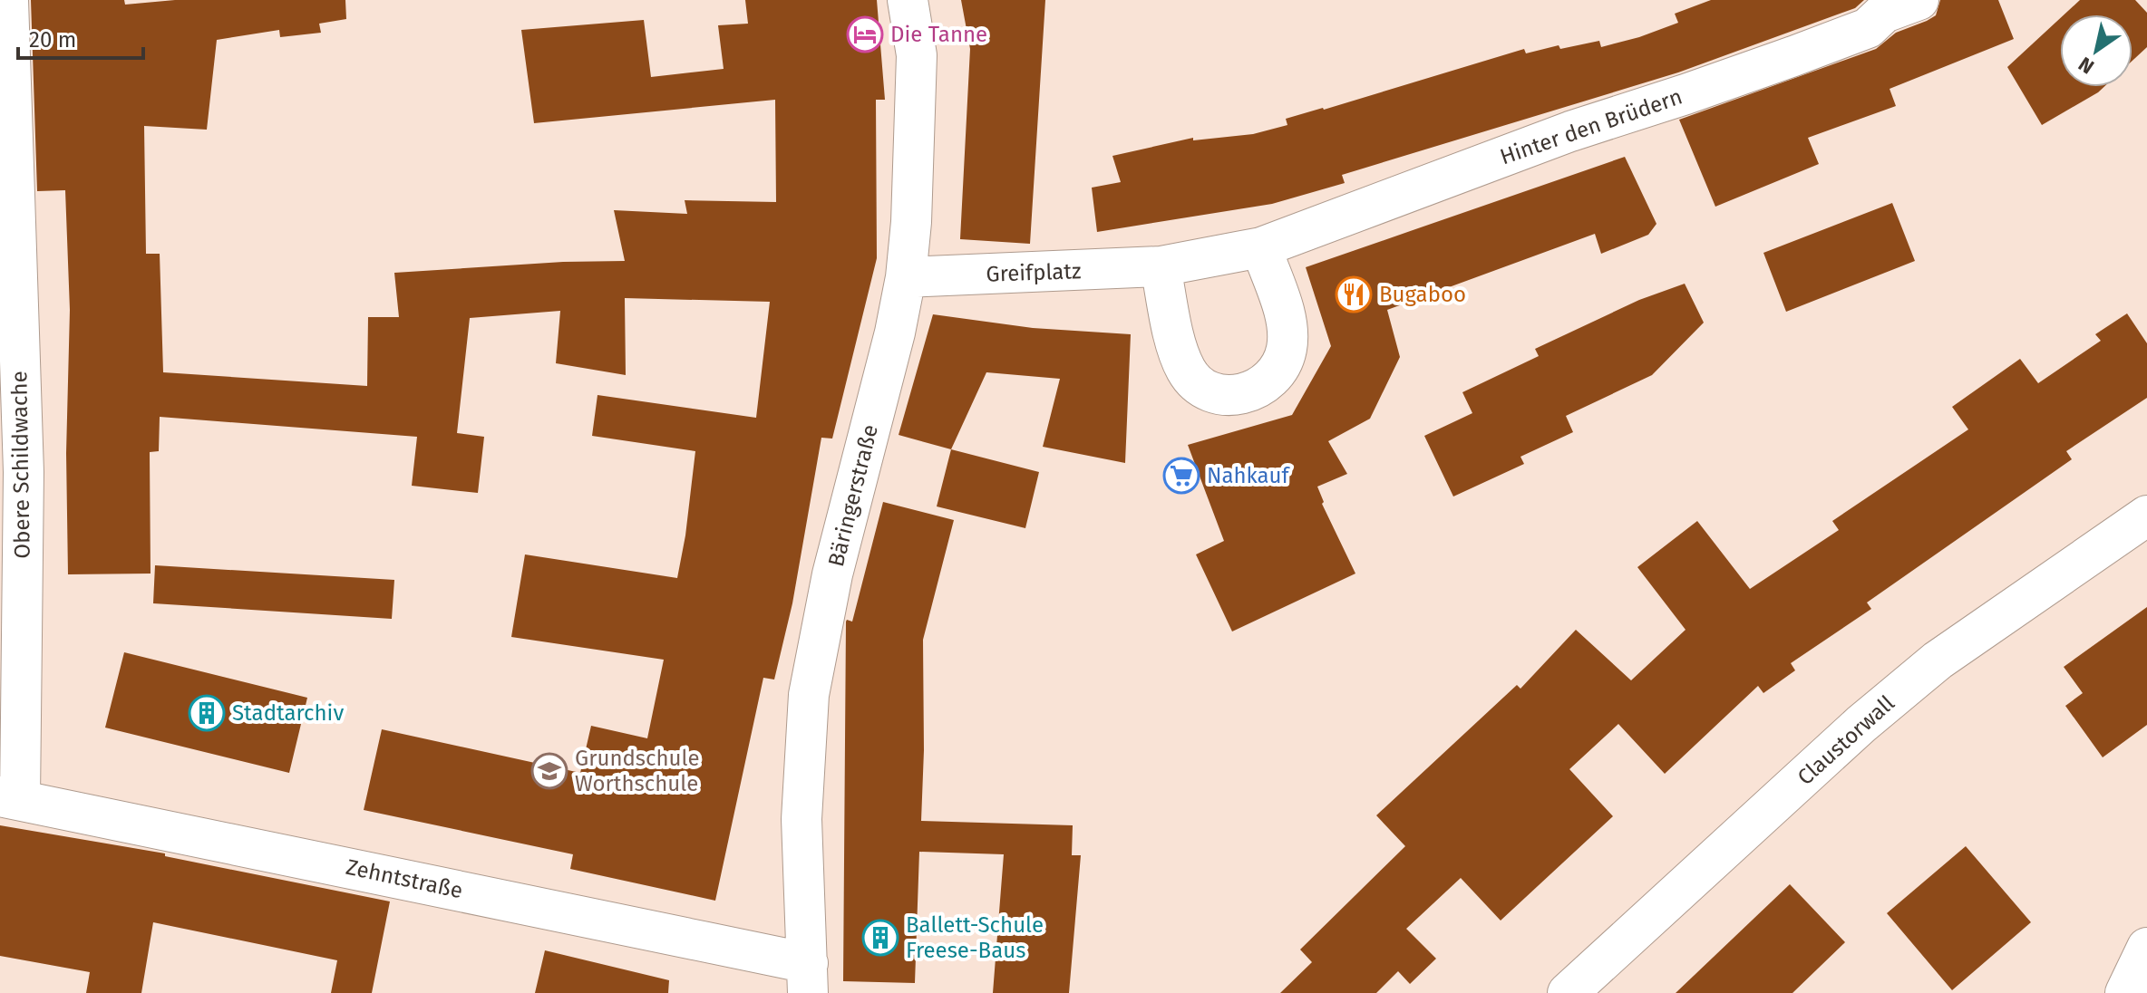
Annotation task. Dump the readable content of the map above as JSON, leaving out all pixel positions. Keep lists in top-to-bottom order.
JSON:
{
  "streets": {
    "street": [
      "Hinter den Brüdern",
      "Greifplatz",
      "Obere Schildwache",
      "Bäringerstraße",
      "Claustorwall",
      "Zehntstraße"
    ]
  },
  "crossings": [
    ["Hinter den Brüdern", "Greifplatz"],
    ["Greifplatz", "Bäringerstraße"],
    ["Obere Schildwache", "Zehntstraße"],
    ["Bäringerstraße", "Zehntstraße"]
  ],
  "places": {
    "hotel": ["Die Tanne"],
    "restaurant": ["Bugaboo"],
    "supermarket": ["Nahkauf"],
    "building": ["Stadtarchiv", "Ballett-Schule Freese-Baus"],
    "school or university": ["Grundschule Worthschule"]
  },
  "scale_bar": "20 m",
  "north": "bottom left"
}
